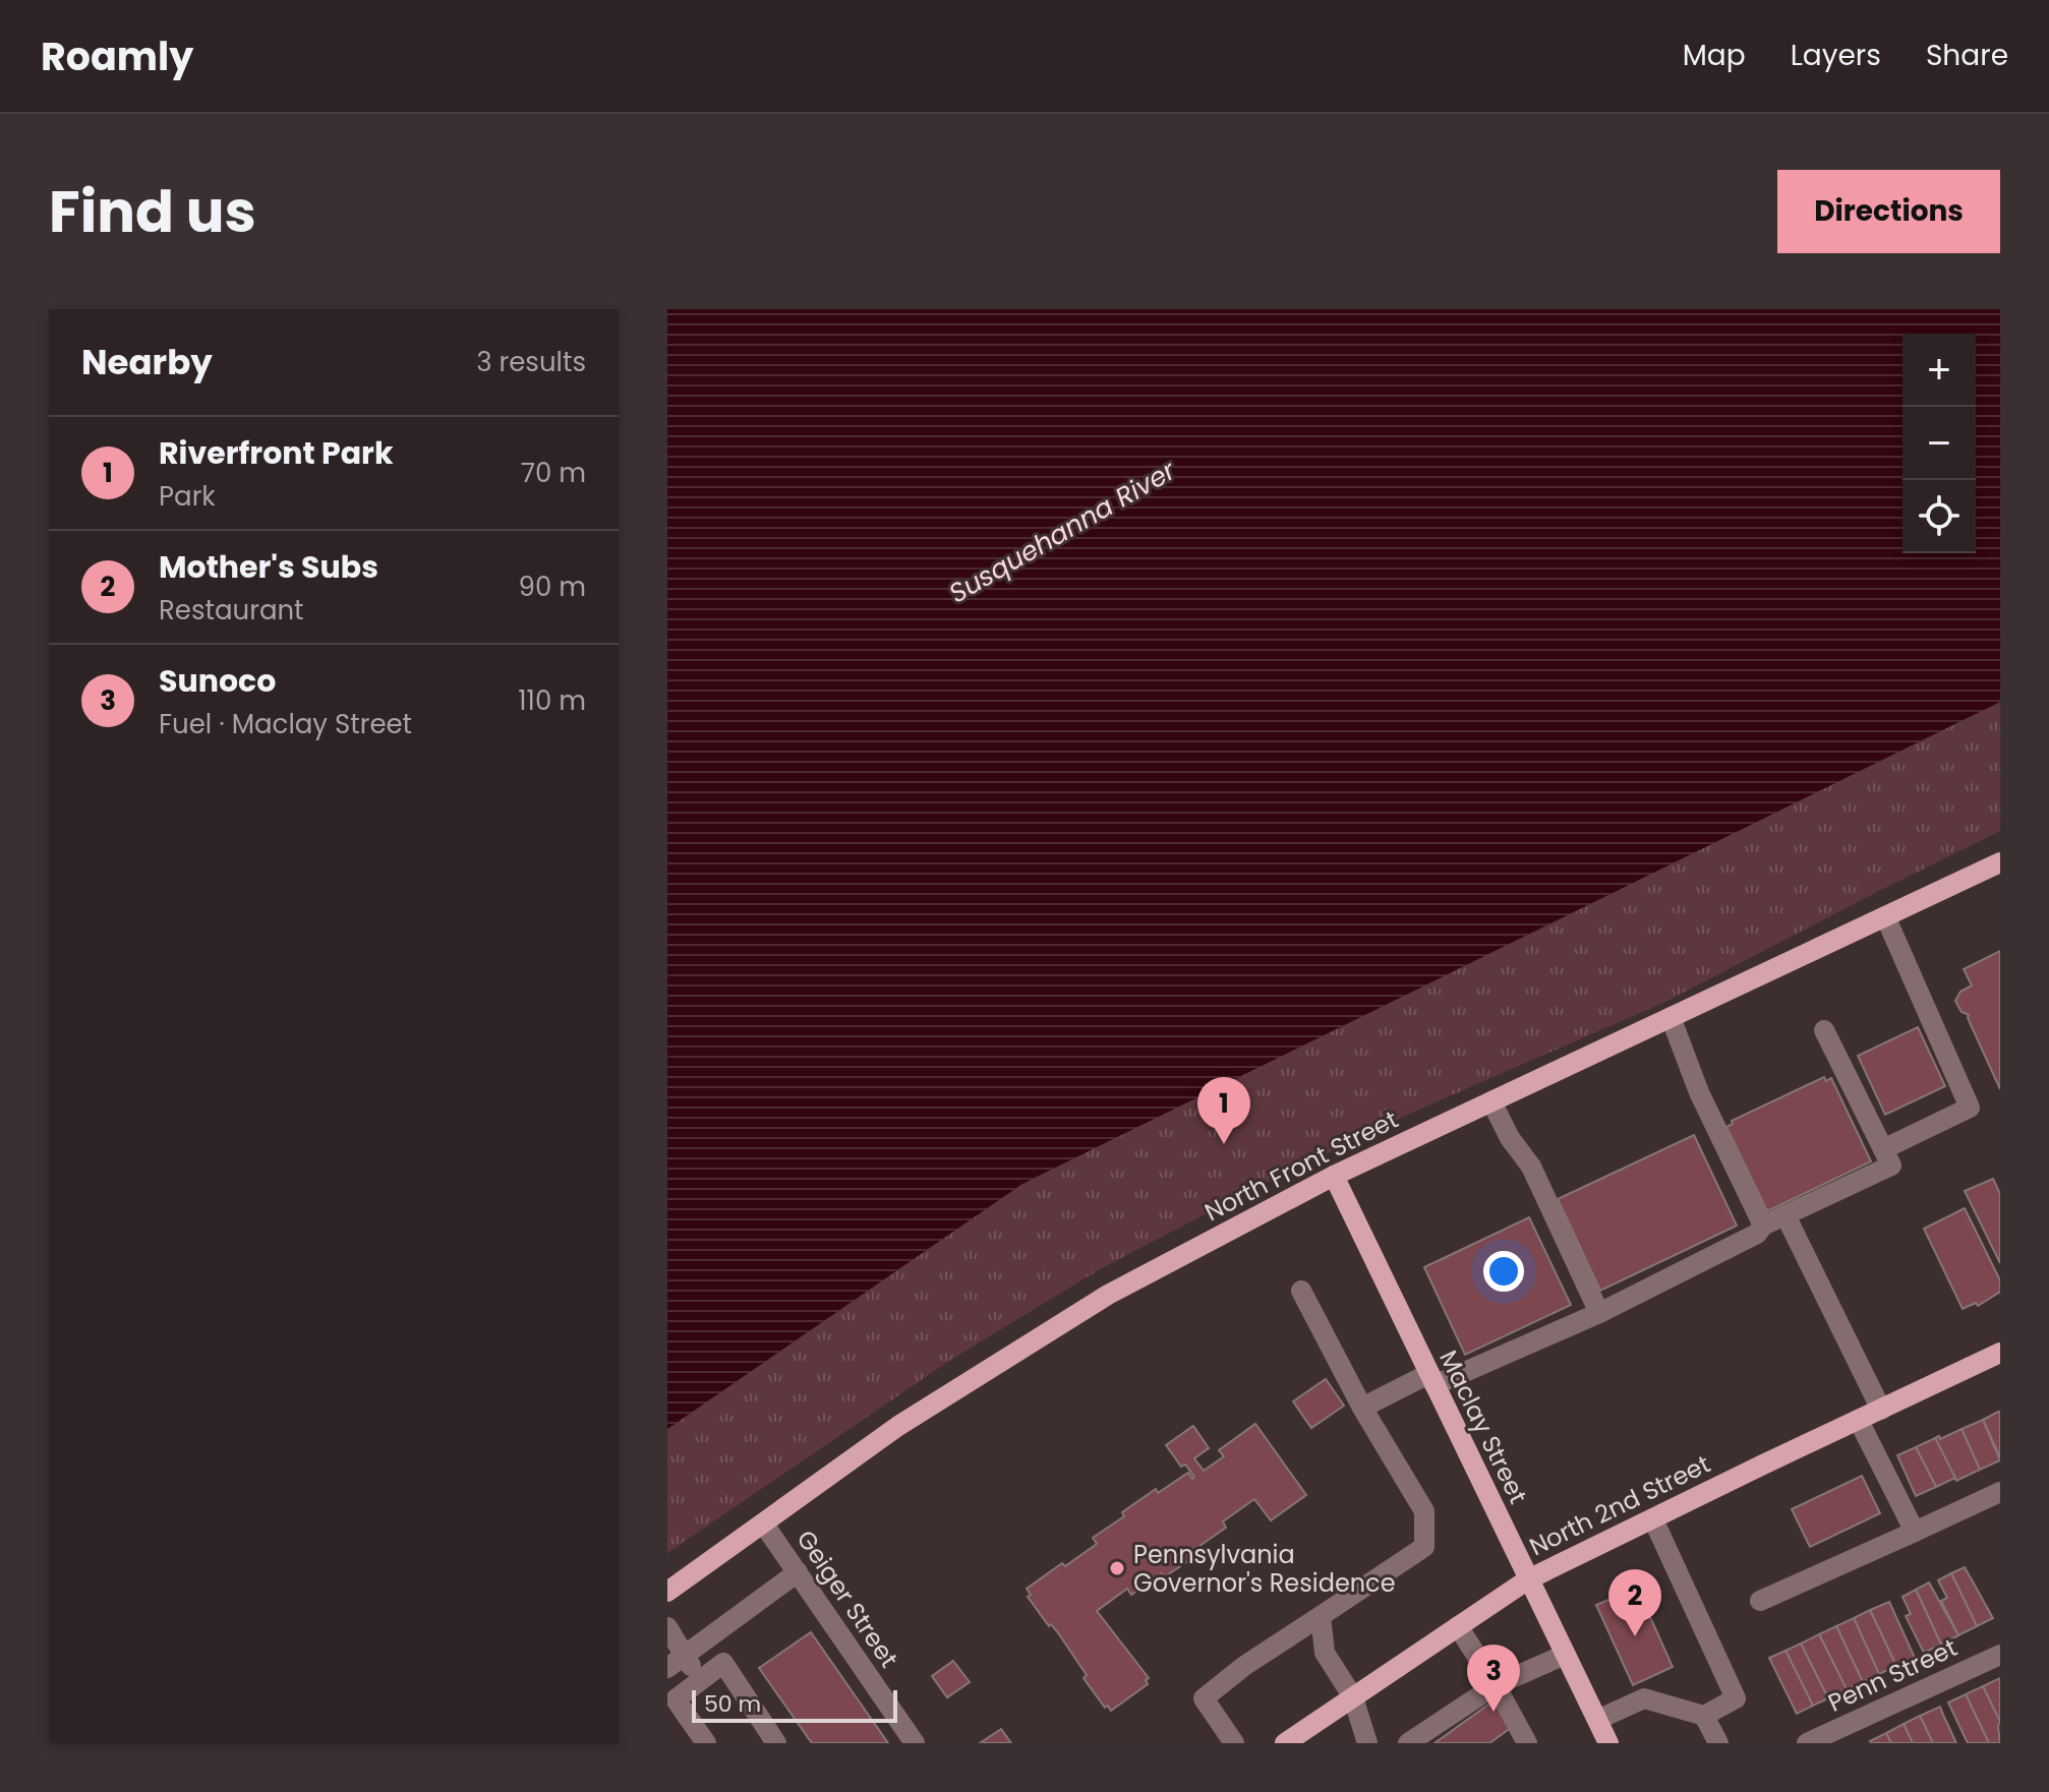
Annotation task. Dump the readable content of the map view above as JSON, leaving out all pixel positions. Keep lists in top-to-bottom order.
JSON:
{
  "streets": {
    "main road": ["North Front Street", "Maclay Street", "North 2nd Street"],
    "street": ["Geiger Street", "Penn Street"]
  },
  "crossings": [
    ["North Front Street", "Maclay Street"],
    ["North Front Street", "Geiger Street"],
    ["Maclay Street", "North 2nd Street"]
  ],
  "water": ["Susquehanna River"],
  "places": ["Pennsylvania Governor's Residence"],
  "scale_bar": "50 m",
  "page": {
    "header": "Roamly",
    "nav": ["Map", "Layers", "Share"],
    "title": "Find us",
    "buttons": "Directions",
    "heading": ["Nearby", "3 results"],
    "map_buttons": ["+", "−"],
    "list": [
      {
        "mark": "1",
        "name": "Riverfront Park",
        "note": "Park",
        "value": "70 m"
      },
      {
        "mark": "2",
        "name": "Mother's Subs",
        "note": "Restaurant",
        "value": "90 m"
      },
      {
        "mark": "3",
        "name": "Sunoco",
        "note": "Fuel · Maclay Street",
        "value": "110 m"
      }
    ],
    "pins": ["1", "2", "3"],
    "scale": "50 m"
  }
}
